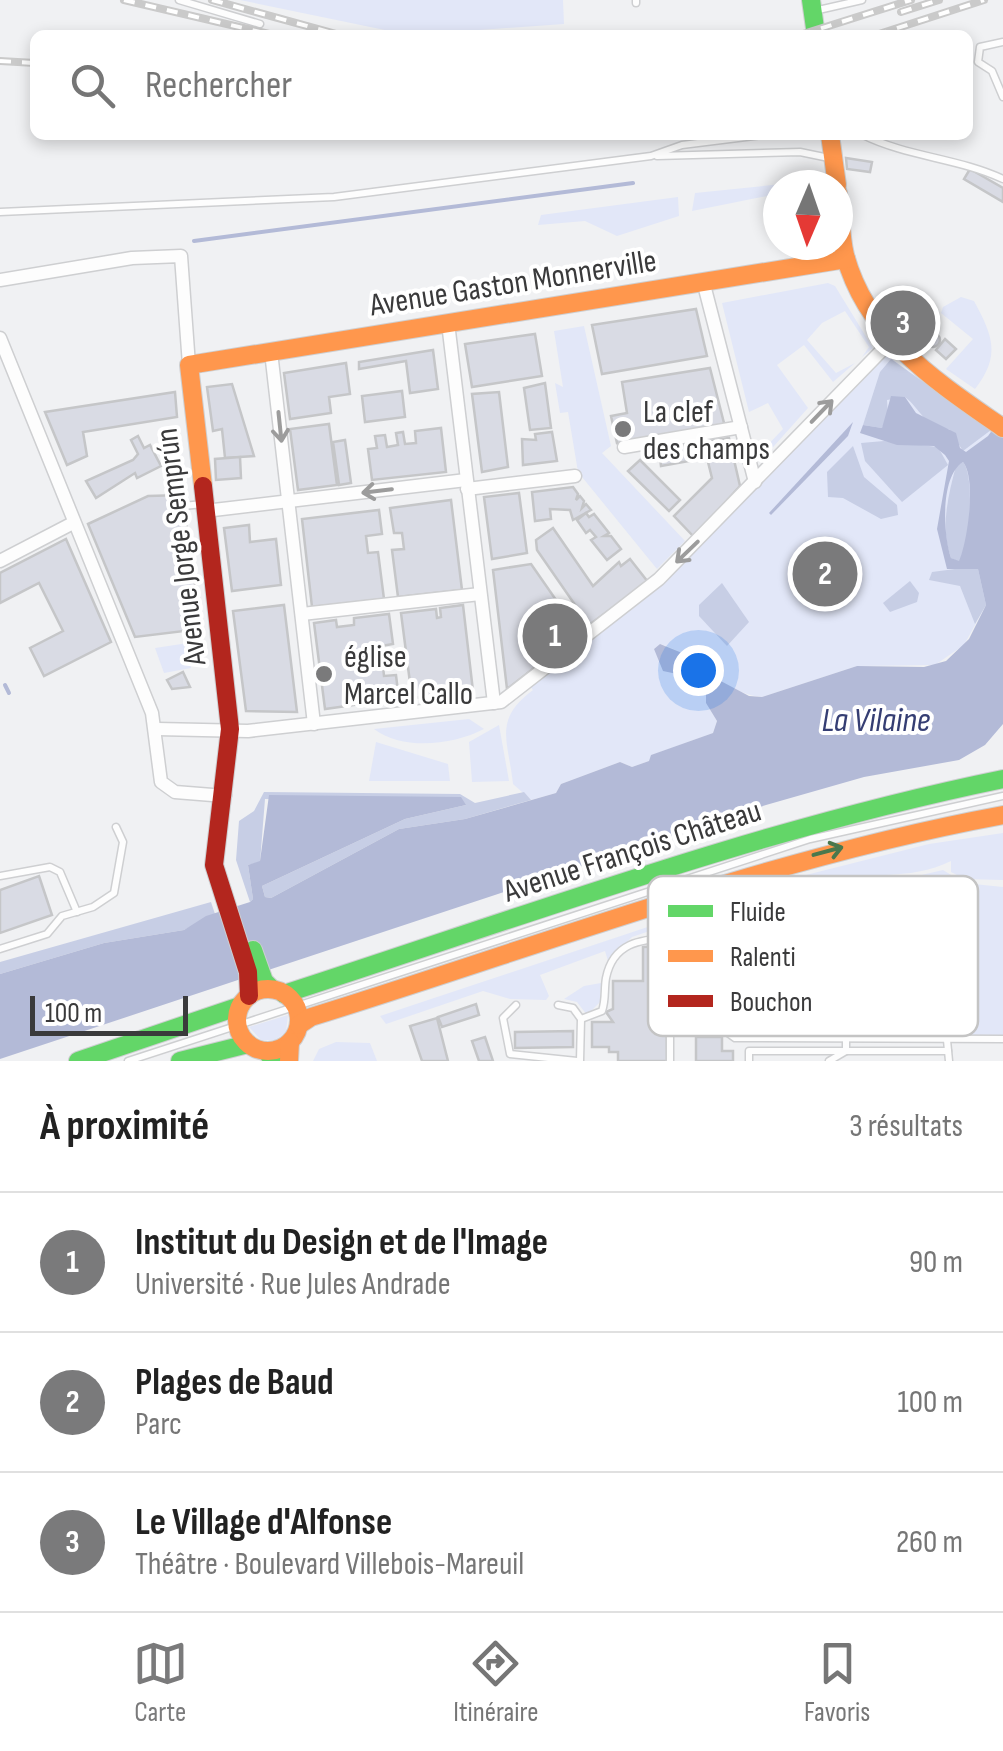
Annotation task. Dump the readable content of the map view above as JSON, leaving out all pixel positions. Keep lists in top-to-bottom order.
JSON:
{
  "streets": {
    "main road": ["Avenue Gaston Monnerville", "Avenue Jorge Semprún", "Avenue François Château"]
  },
  "crossings": [
    ["Avenue Gaston Monnerville", "Avenue Jorge Semprún"],
    ["Avenue Jorge Semprún", "Avenue François Château"]
  ],
  "water": ["La Vilaine"],
  "places": ["La clef des champs", "église Marcel Callo"],
  "legend": ["Fluide", "Ralenti", "Bouchon"],
  "scale_bar": "100 m",
  "north": "bottom",
  "page": {
    "search": "Rechercher",
    "pins": ["3", "2", "1"],
    "scale": "100 m",
    "heading": ["À proximité", "3 résultats"],
    "list": [
      {
        "mark": "1",
        "name": "Institut du Design et de l'Image",
        "note": "Université · Rue Jules Andrade",
        "value": "90 m"
      },
      {
        "mark": "2",
        "name": "Plages de Baud",
        "note": "Parc",
        "value": "100 m"
      },
      {
        "mark": "3",
        "name": "Le Village d'Alfonse",
        "note": "Théâtre · Boulevard Villebois-Mareuil",
        "value": "260 m"
      }
    ],
    "nav": ["Carte", "Itinéraire", "Favoris"]
  }
}
